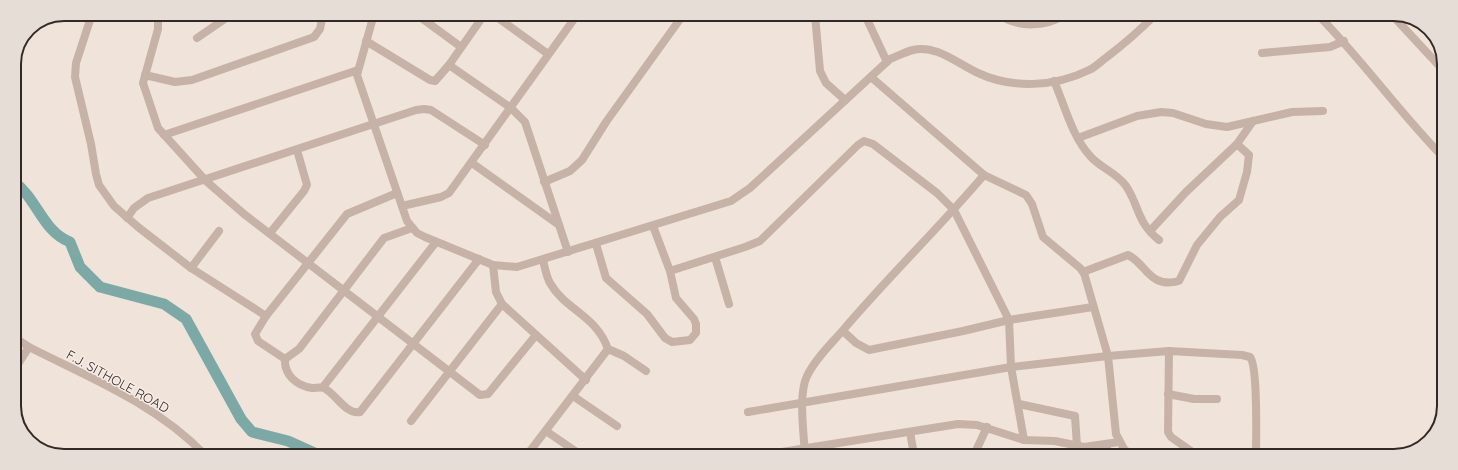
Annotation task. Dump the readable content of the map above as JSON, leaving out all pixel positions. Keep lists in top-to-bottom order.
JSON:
{
  "streets": {
    "street": ["F.J. SITHOLE ROAD"]
  }
}
